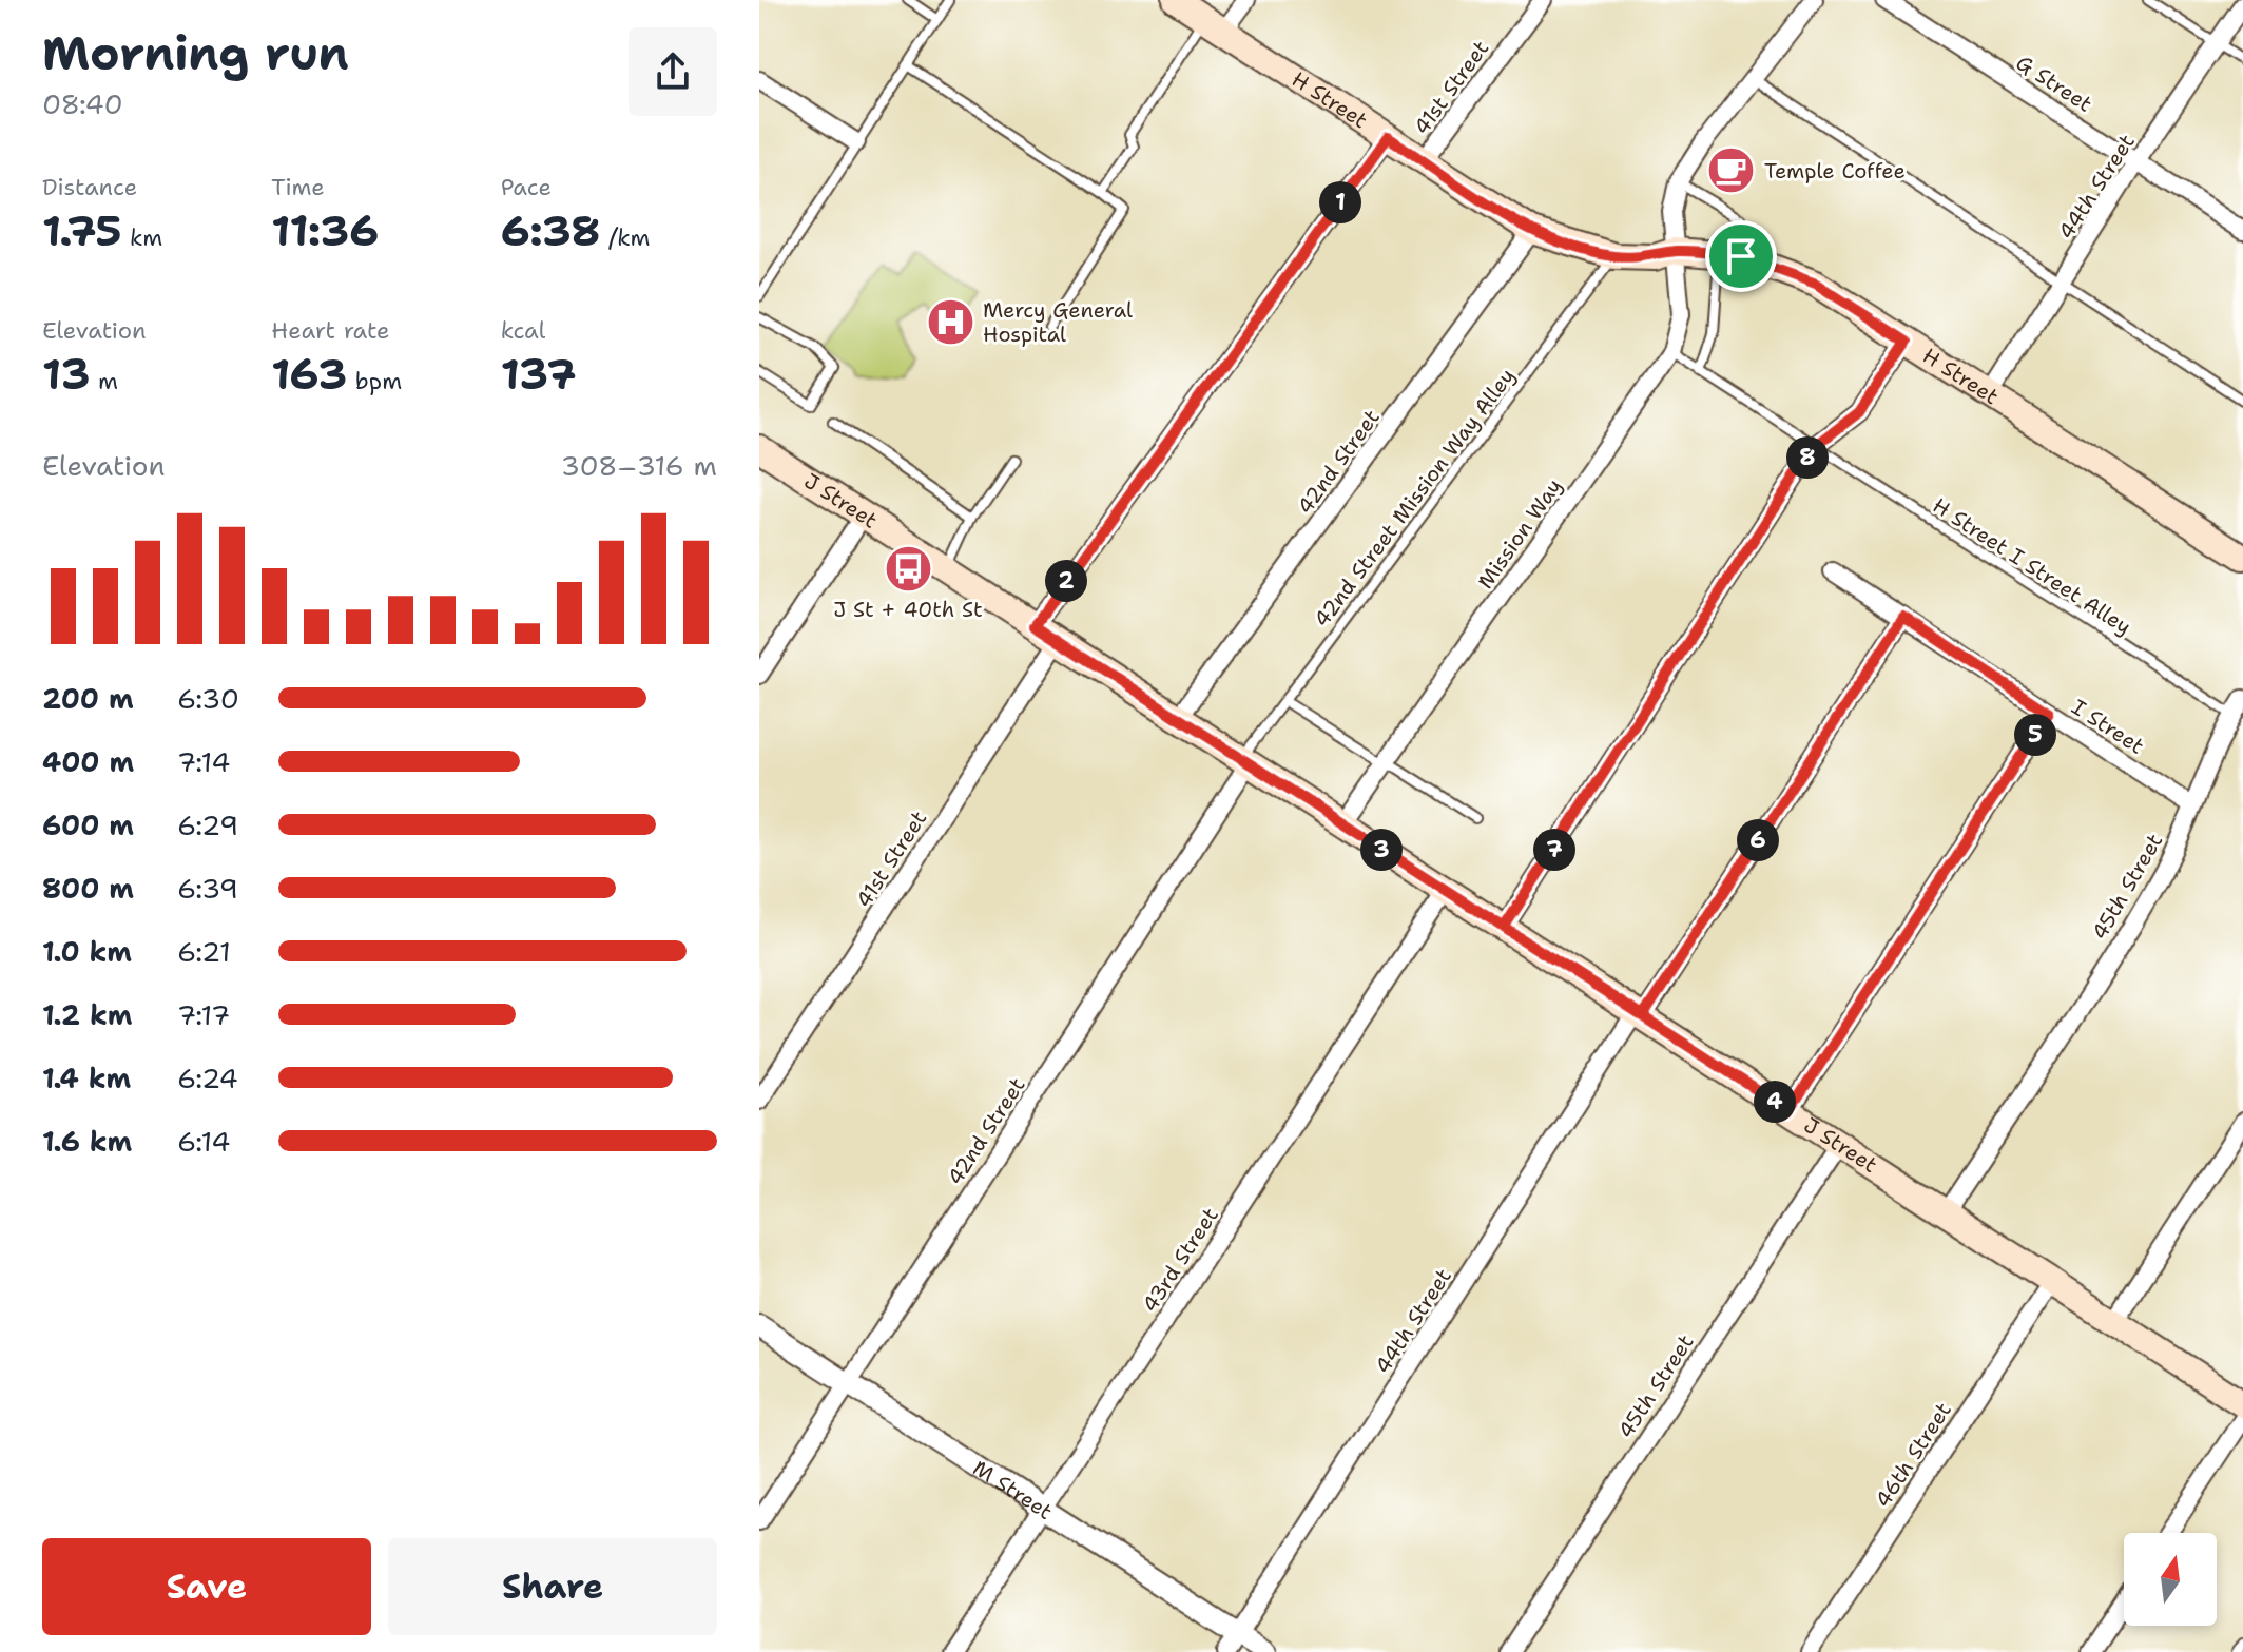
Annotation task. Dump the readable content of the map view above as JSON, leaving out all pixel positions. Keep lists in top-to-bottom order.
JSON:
{
  "streets": {
    "main road": ["H Street", "J Street"],
    "street": [
      "G Street",
      "41st Street",
      "44th Street",
      "42nd Street",
      "Mission Way",
      "I Street",
      "45th Street",
      "43rd Street",
      "46th Street",
      "M Street"
    ],
    "lane": ["42nd Street Mission Way Alley", "H Street I Street Alley"]
  },
  "crossings": [
    ["G Street", "44th Street"],
    ["41st Street", "H Street"],
    ["41st Street", "J Street"],
    ["H Street", "44th Street"],
    ["H Street", "42nd Street"],
    ["H Street", "42nd Street Mission Way Alley"],
    ["H Street", "Mission Way"],
    ["44th Street", "J Street"],
    ["44th Street", "I Street"],
    ["44th Street", "M Street"],
    ["42nd Street", "42nd Street Mission Way Alley"],
    ["42nd Street", "J Street"],
    ["42nd Street", "M Street"],
    ["42nd Street Mission Way Alley", "J Street"],
    ["J Street", "Mission Way"],
    ["J Street", "45th Street"],
    ["J Street", "43rd Street"],
    ["J Street", "46th Street"],
    ["Mission Way", "H Street I Street Alley"],
    ["H Street I Street Alley", "45th Street"],
    ["I Street", "45th Street"],
    ["43rd Street", "M Street"]
  ],
  "places": {
    "cafe": ["Temple Coffee"],
    "hospital": ["Mercy General Hospital"],
    "bus stop": ["J St + 40th St"]
  },
  "north": "top",
  "page": {
    "heading": ["Morning run", "08:40"],
    "stats": [
      ["Distance", "1.75 km"],
      ["Time", "11:36"],
      ["Pace", "6:38 /km"],
      ["Elevation", "13 m"],
      ["Heart rate", "163 bpm"],
      ["kcal", "137"]
    ],
    "pins": [
      "1",
      "8",
      "2",
      "5",
      "6",
      "3",
      "7",
      "4"
    ],
    "chart": ["Elevation", "308–316 m"],
    "list": [
      {
        "name": "200 m",
        "note": "6:30"
      },
      {
        "name": "400 m",
        "note": "7:14"
      },
      {
        "name": "600 m",
        "note": "6:29"
      },
      {
        "name": "800 m",
        "note": "6:39"
      },
      {
        "name": "1.0 km",
        "note": "6:21"
      },
      {
        "name": "1.2 km",
        "note": "7:17"
      },
      {
        "name": "1.4 km",
        "note": "6:24"
      },
      {
        "name": "1.6 km",
        "note": "6:14"
      }
    ],
    "buttons": ["Save", "Share"]
  }
}
